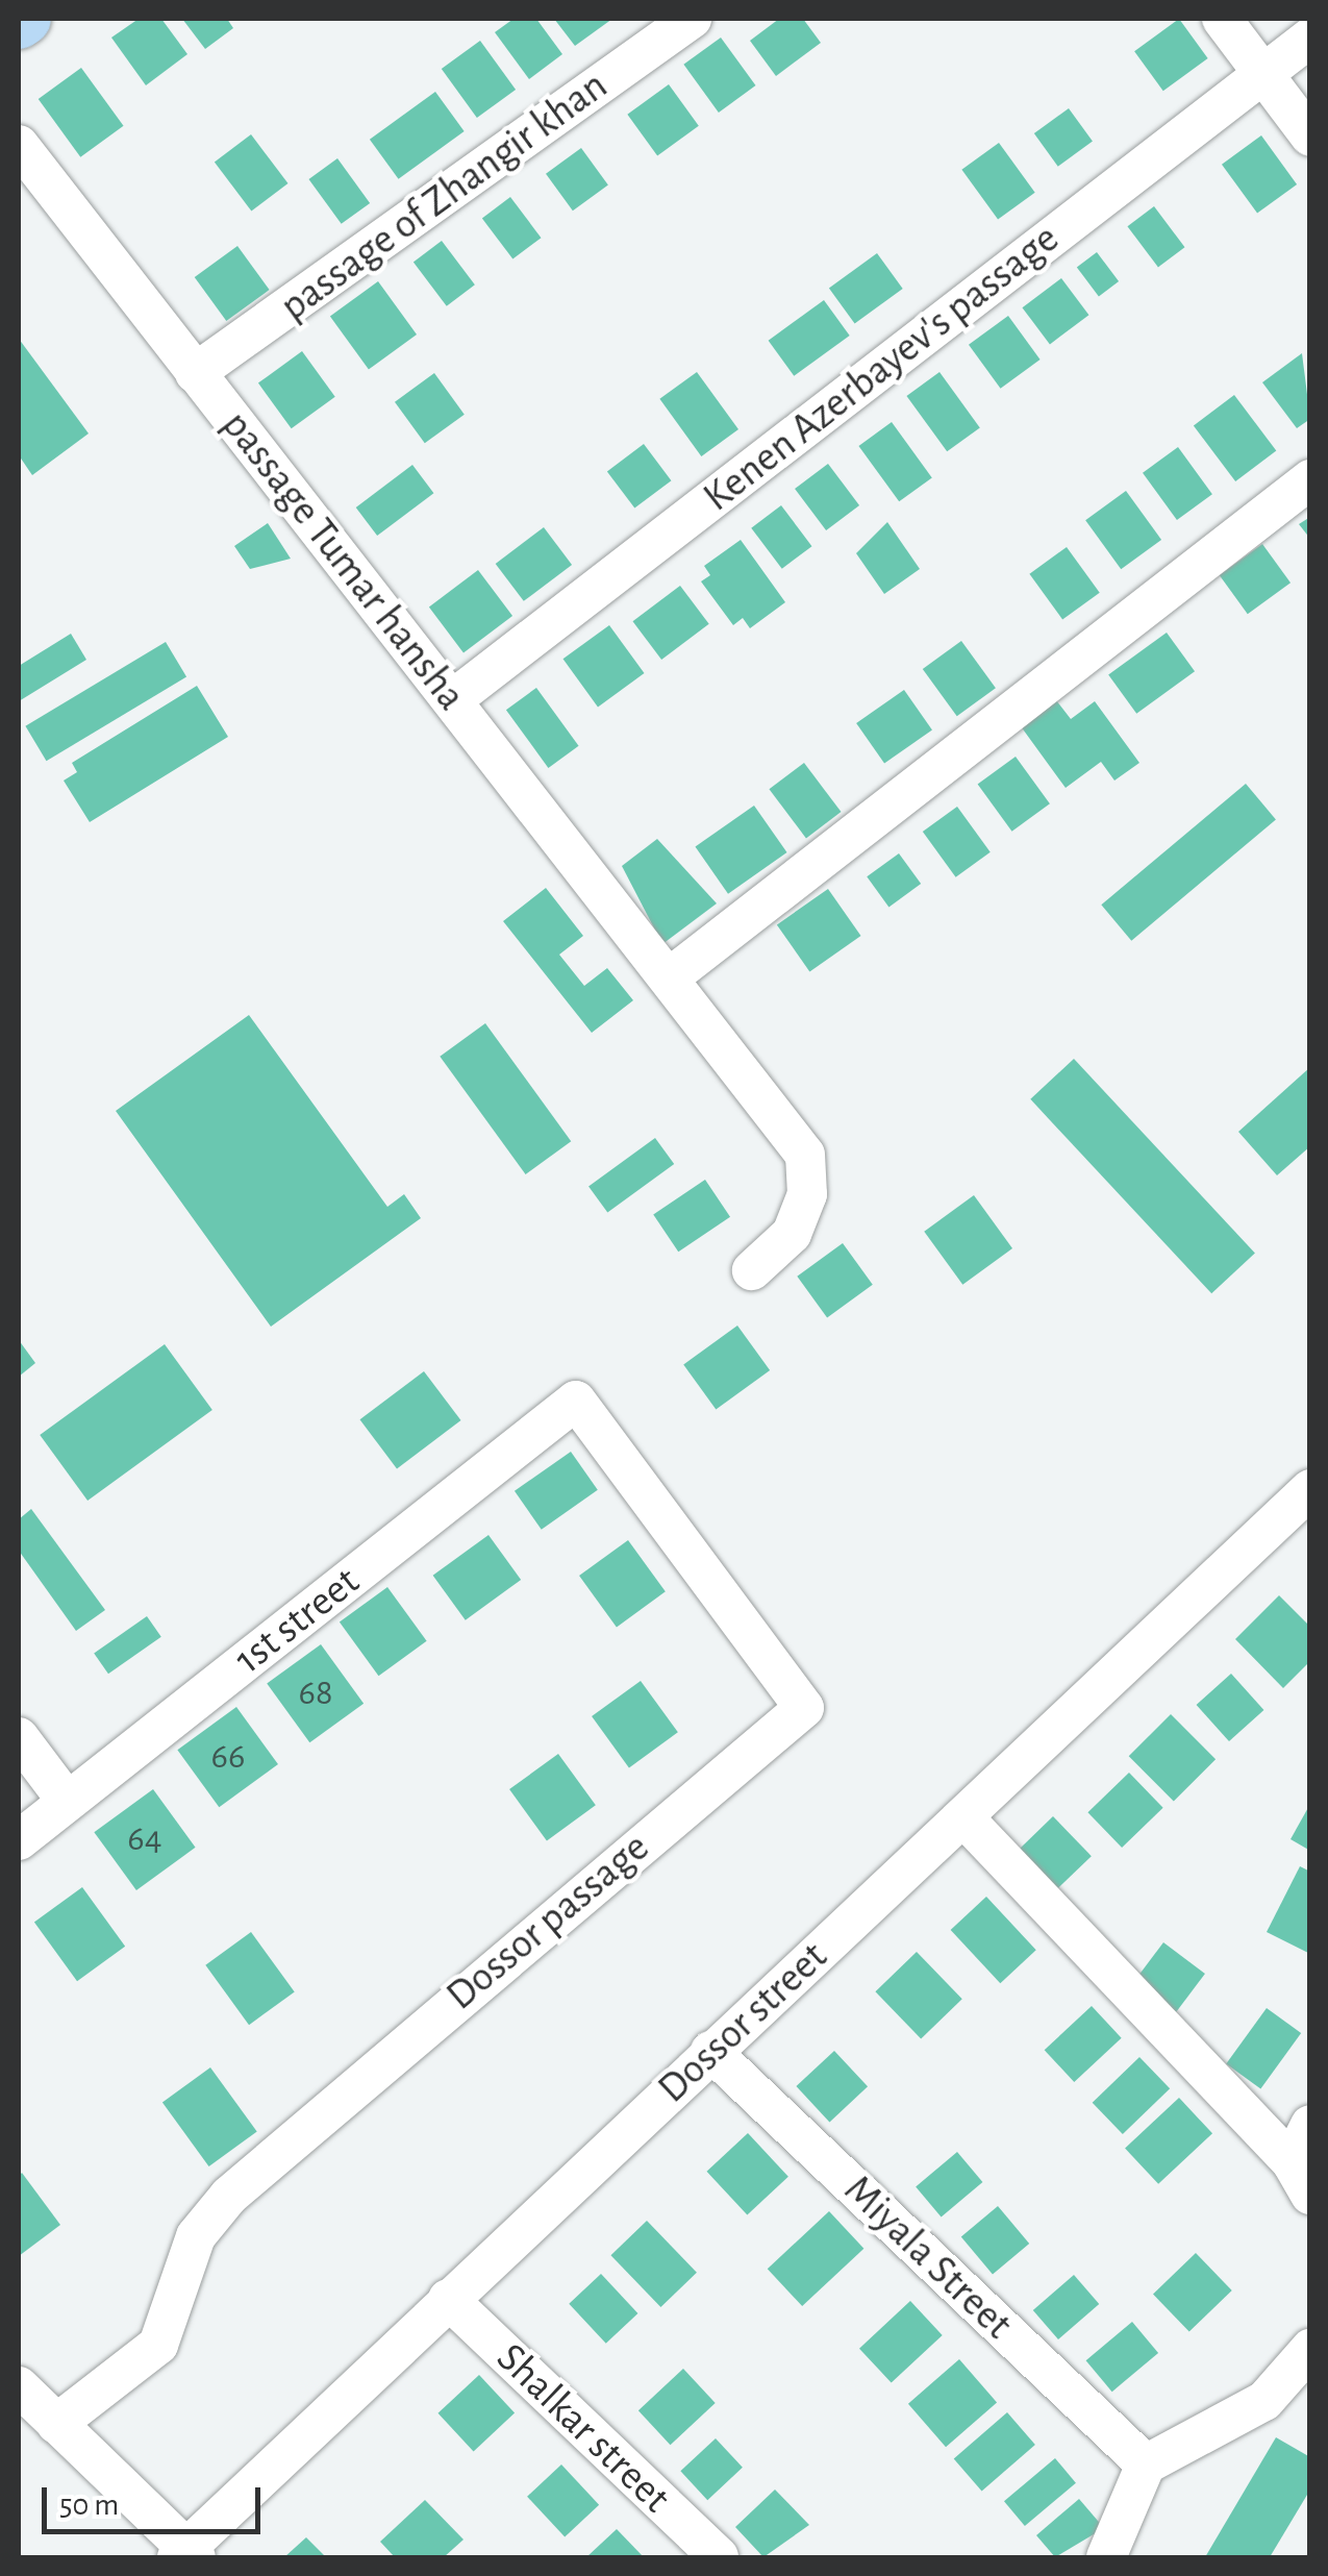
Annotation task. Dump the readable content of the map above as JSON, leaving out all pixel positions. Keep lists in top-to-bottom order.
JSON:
{
  "streets": {
    "street": [
      "passage of Zhangir khan",
      "Kenen Azerbayev's passage",
      "passage Tumar hansha",
      "1st street",
      "Dossor passage",
      "Dossor street",
      "Miyala Street",
      "Shalkar street"
    ]
  },
  "crossings": [
    ["passage of Zhangir khan", "passage Tumar hansha"],
    ["Kenen Azerbayev's passage", "passage Tumar hansha"],
    ["1st street", "Dossor passage"],
    ["Dossor street", "Miyala Street"],
    ["Dossor street", "Shalkar street"]
  ],
  "house_numbers": ["68", "66", "64"],
  "scale_bar": "50 m"
}
